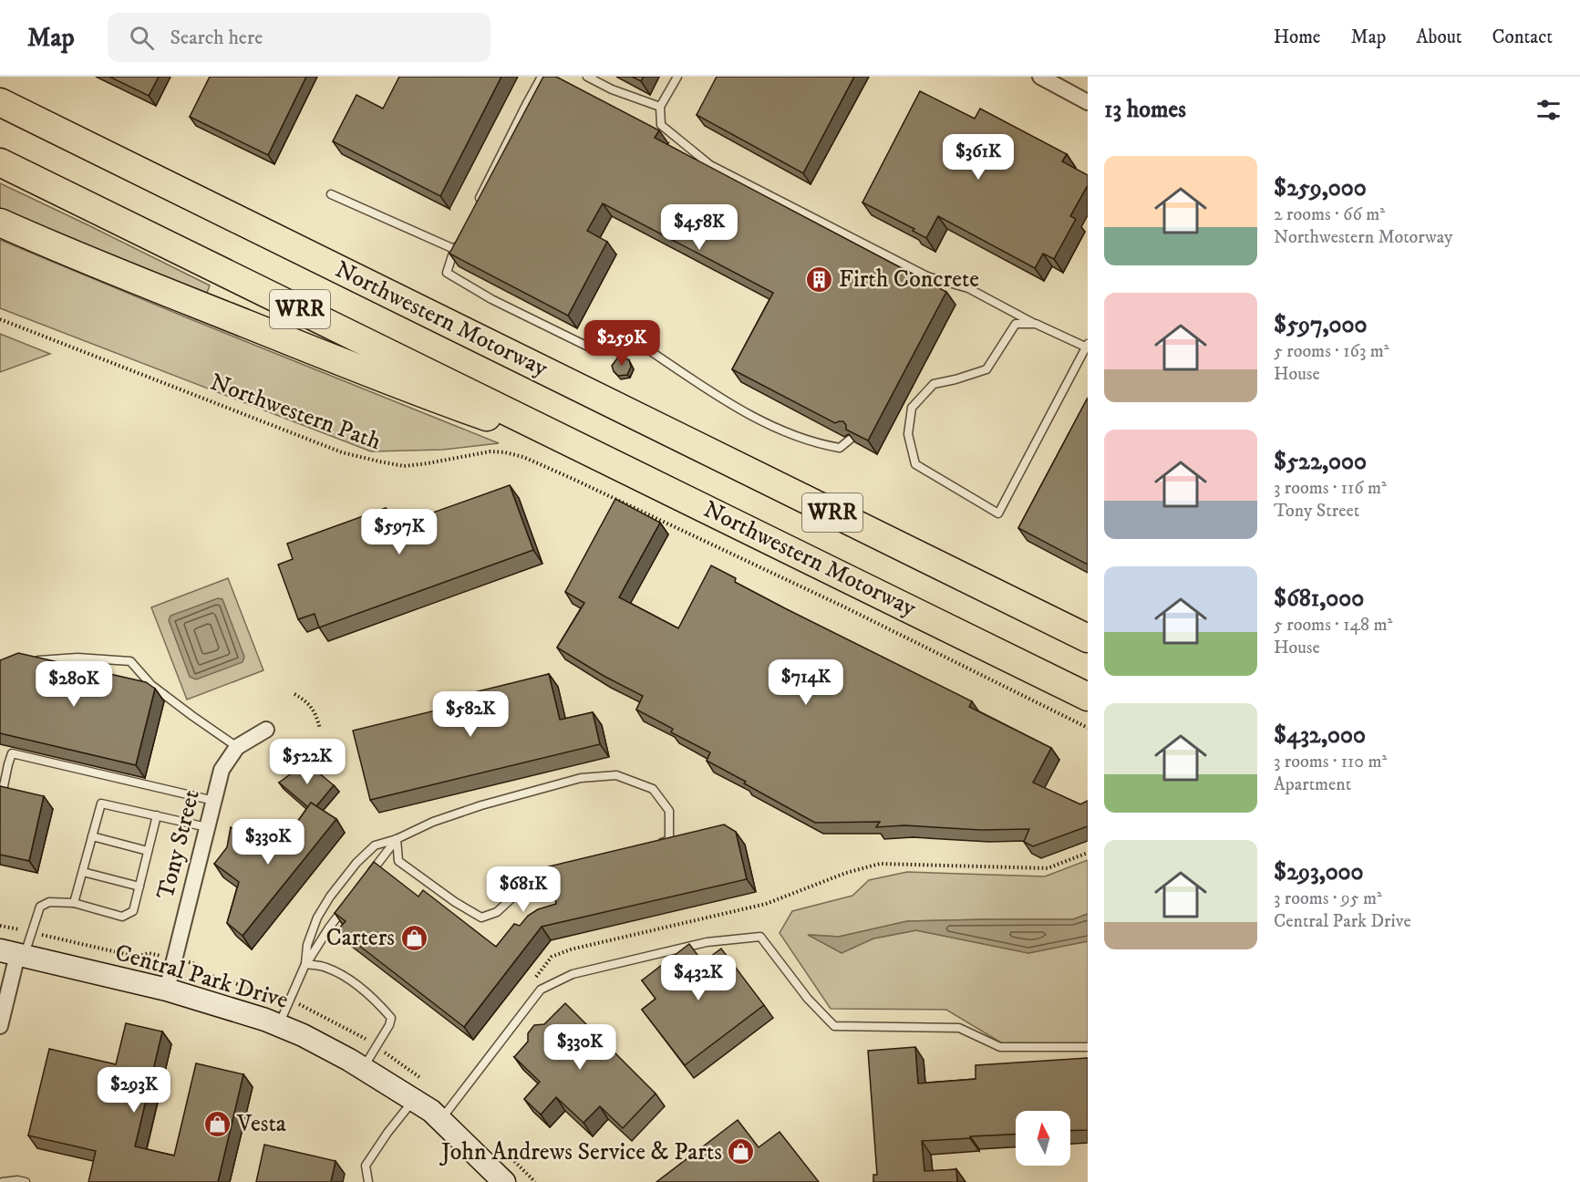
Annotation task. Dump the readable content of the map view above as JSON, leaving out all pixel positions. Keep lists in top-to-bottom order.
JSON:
{
  "streets": {
    "highway": ["WRR", "Northwestern Motorway"],
    "main road": ["Central Park Drive"],
    "street": ["Tony Street"],
    "path": ["Northwestern Path"]
  },
  "crossings": [
    ["Tony Street", "Central Park Drive"]
  ],
  "places": {
    "building": ["Firth Concrete"],
    "shop": ["Carters", "Vesta", "John Andrews Service & Parts"]
  },
  "north": "top",
  "page": {
    "header": "Map",
    "search": "Search here",
    "nav": [
      "Home",
      "Map",
      "About",
      "Contact"
    ],
    "heading": "13 homes",
    "price": [
      "$361K",
      "$458K",
      "$259K",
      "$597K",
      "$714K",
      "$280K",
      "$582K",
      "$522K",
      "$330K",
      "$681K",
      "$432K",
      "$330K",
      "$293K"
    ],
    "list": [
      {
        "name": "$259,000",
        "note": "2 rooms · 66 m² · Northwestern Motorway"
      },
      {
        "name": "$597,000",
        "note": "5 rooms · 163 m² · House"
      },
      {
        "name": "$522,000",
        "note": "3 rooms · 116 m² · Tony Street"
      },
      {
        "name": "$681,000",
        "note": "5 rooms · 148 m² · House"
      },
      {
        "name": "$432,000",
        "note": "3 rooms · 110 m² · Apartment"
      },
      {
        "name": "$293,000",
        "note": "3 rooms · 95 m² · Central Park Drive"
      }
    ]
  }
}
